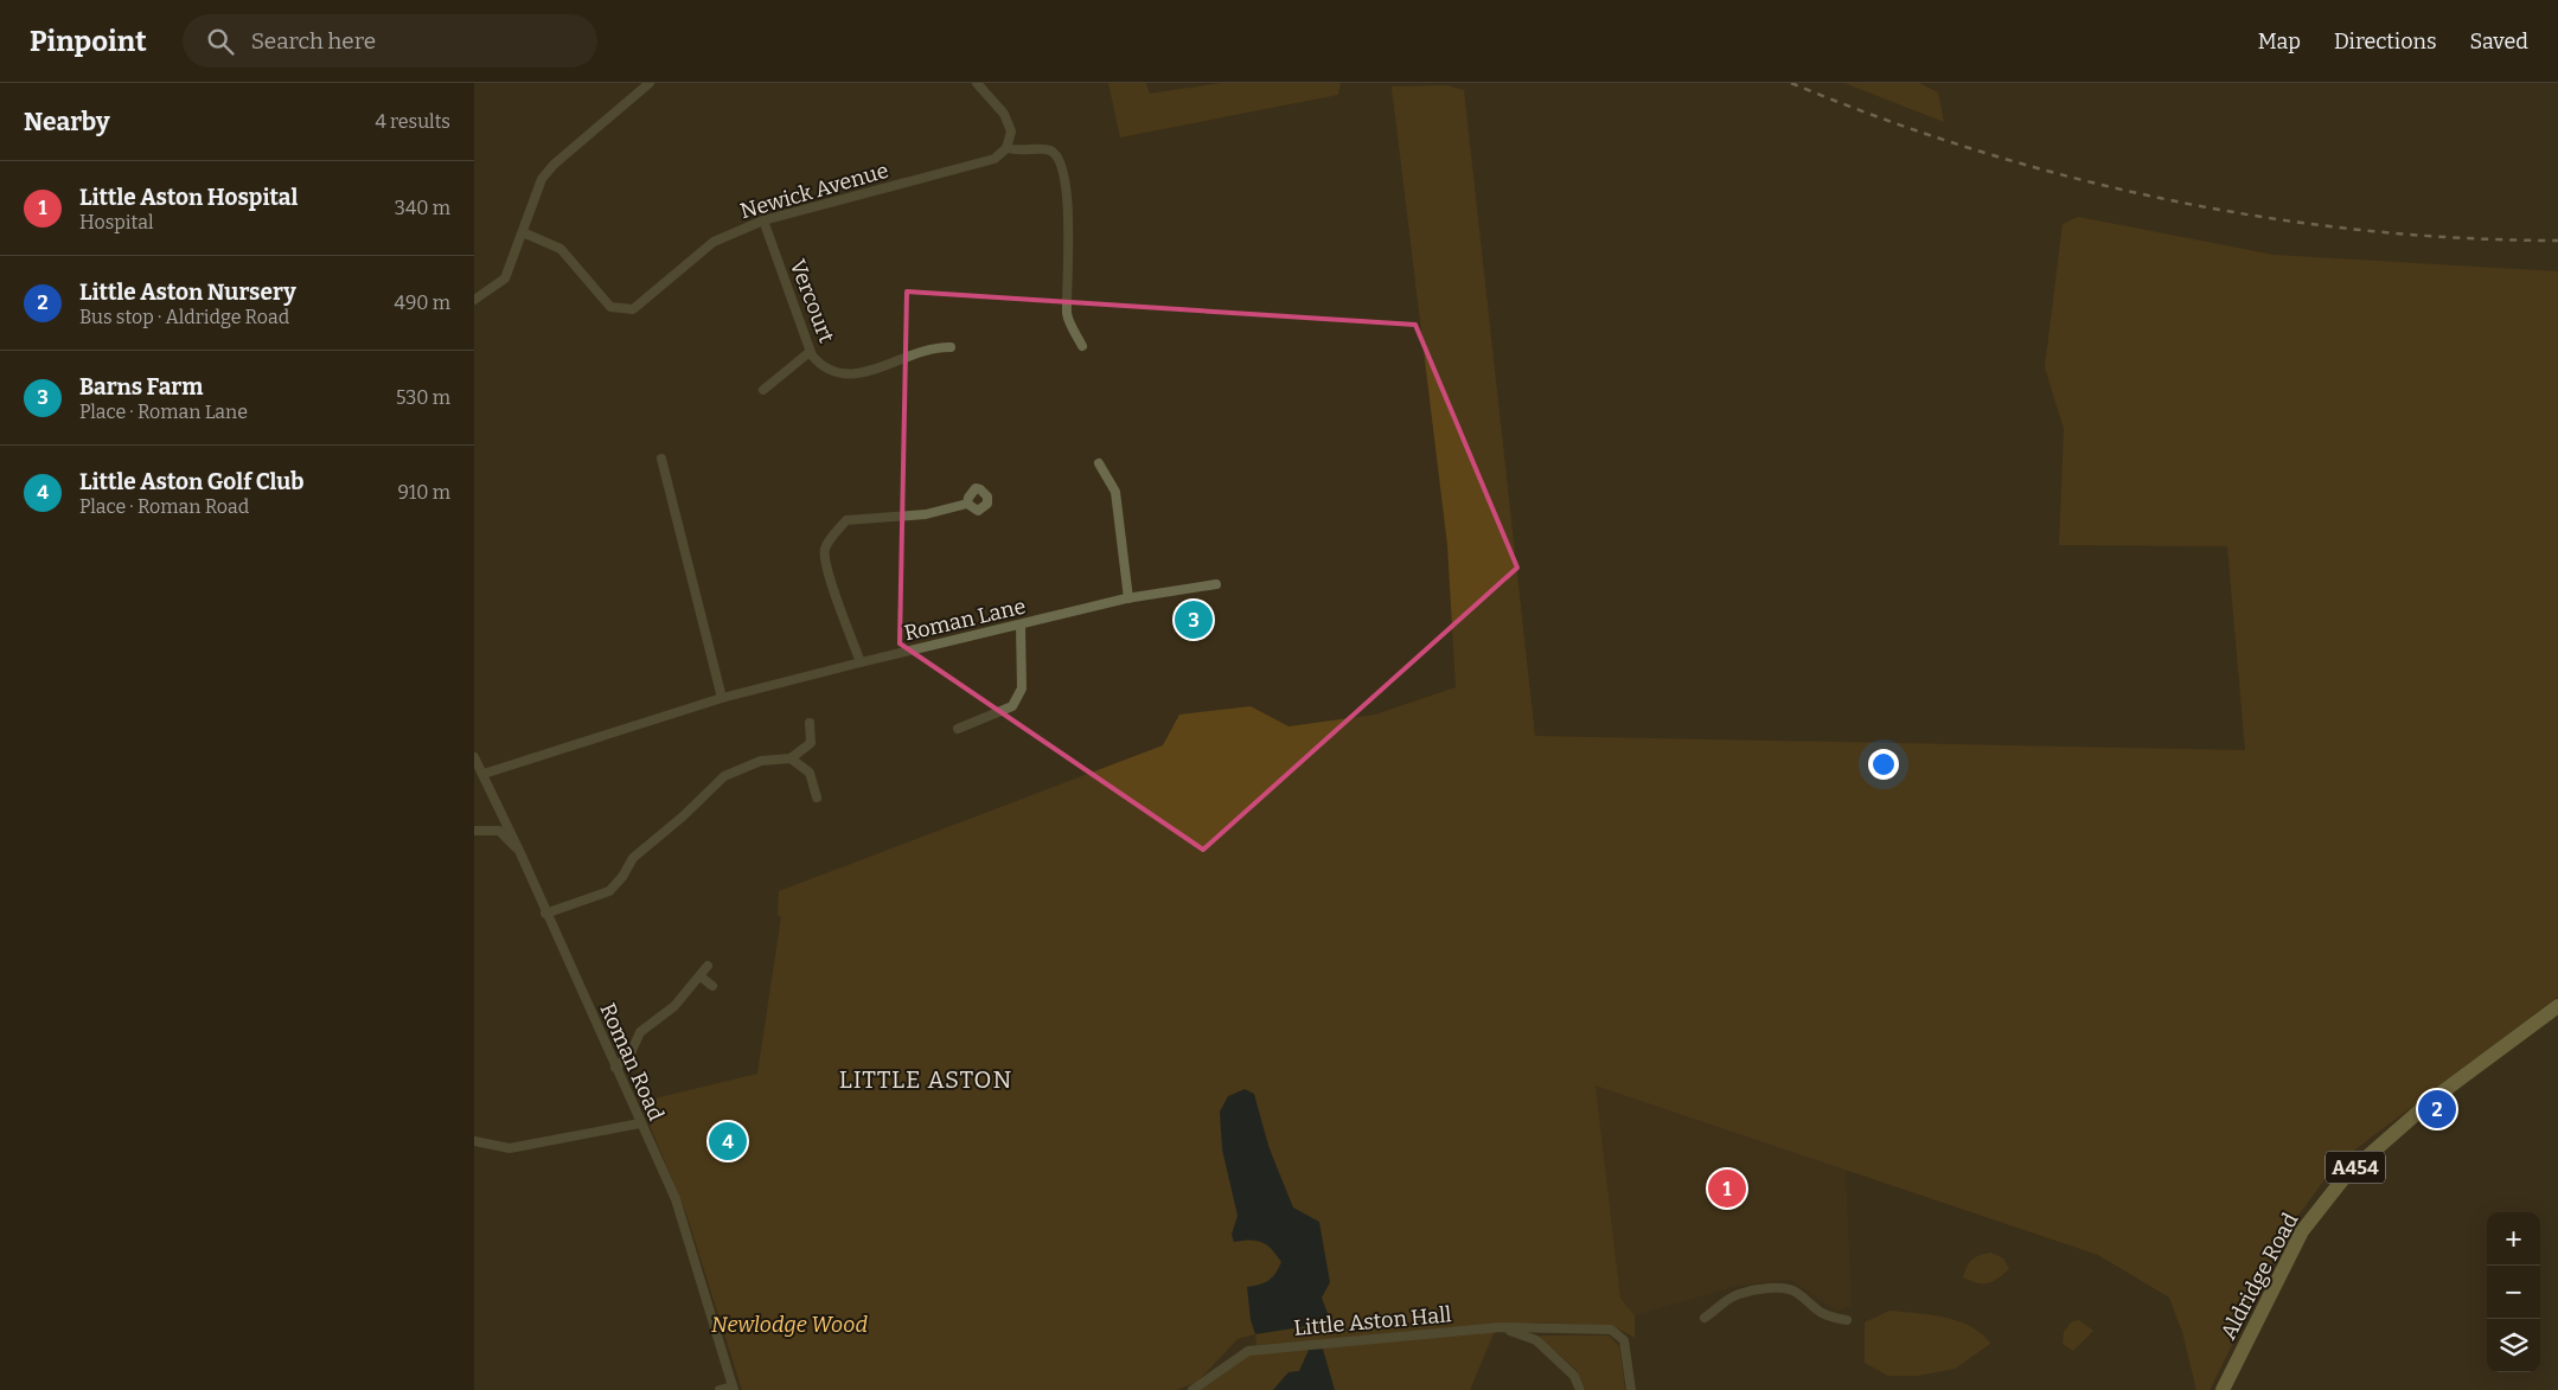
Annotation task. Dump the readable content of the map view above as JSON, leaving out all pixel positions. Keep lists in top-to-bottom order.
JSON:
{
  "streets": {
    "main road": ["A454", "Aldridge Road"],
    "street": [
      "Newick Avenue",
      "Vercourt",
      "Roman Lane",
      "Roman Road",
      "Little Aston Hall"
    ]
  },
  "crossings": [
    ["Newick Avenue", "Vercourt"],
    ["Roman Lane", "Roman Road"]
  ],
  "districts": ["LITTLE ASTON"],
  "parks": ["Newlodge Wood"],
  "page": {
    "header": "Pinpoint",
    "search": "Search here",
    "nav": ["Map", "Directions", "Saved"],
    "heading": ["Nearby", "4 results"],
    "list": [
      {
        "mark": "1",
        "name": "Little Aston Hospital",
        "note": "Hospital",
        "value": "340 m"
      },
      {
        "mark": "2",
        "name": "Little Aston Nursery",
        "note": "Bus stop · Aldridge Road",
        "value": "490 m"
      },
      {
        "mark": "3",
        "name": "Barns Farm",
        "note": "Place · Roman Lane",
        "value": "530 m"
      },
      {
        "mark": "4",
        "name": "Little Aston Golf Club",
        "note": "Place · Roman Road",
        "value": "910 m"
      }
    ],
    "pins": [
      "3",
      "2",
      "4",
      "1"
    ],
    "map_buttons": ["+", "−"]
  }
}
